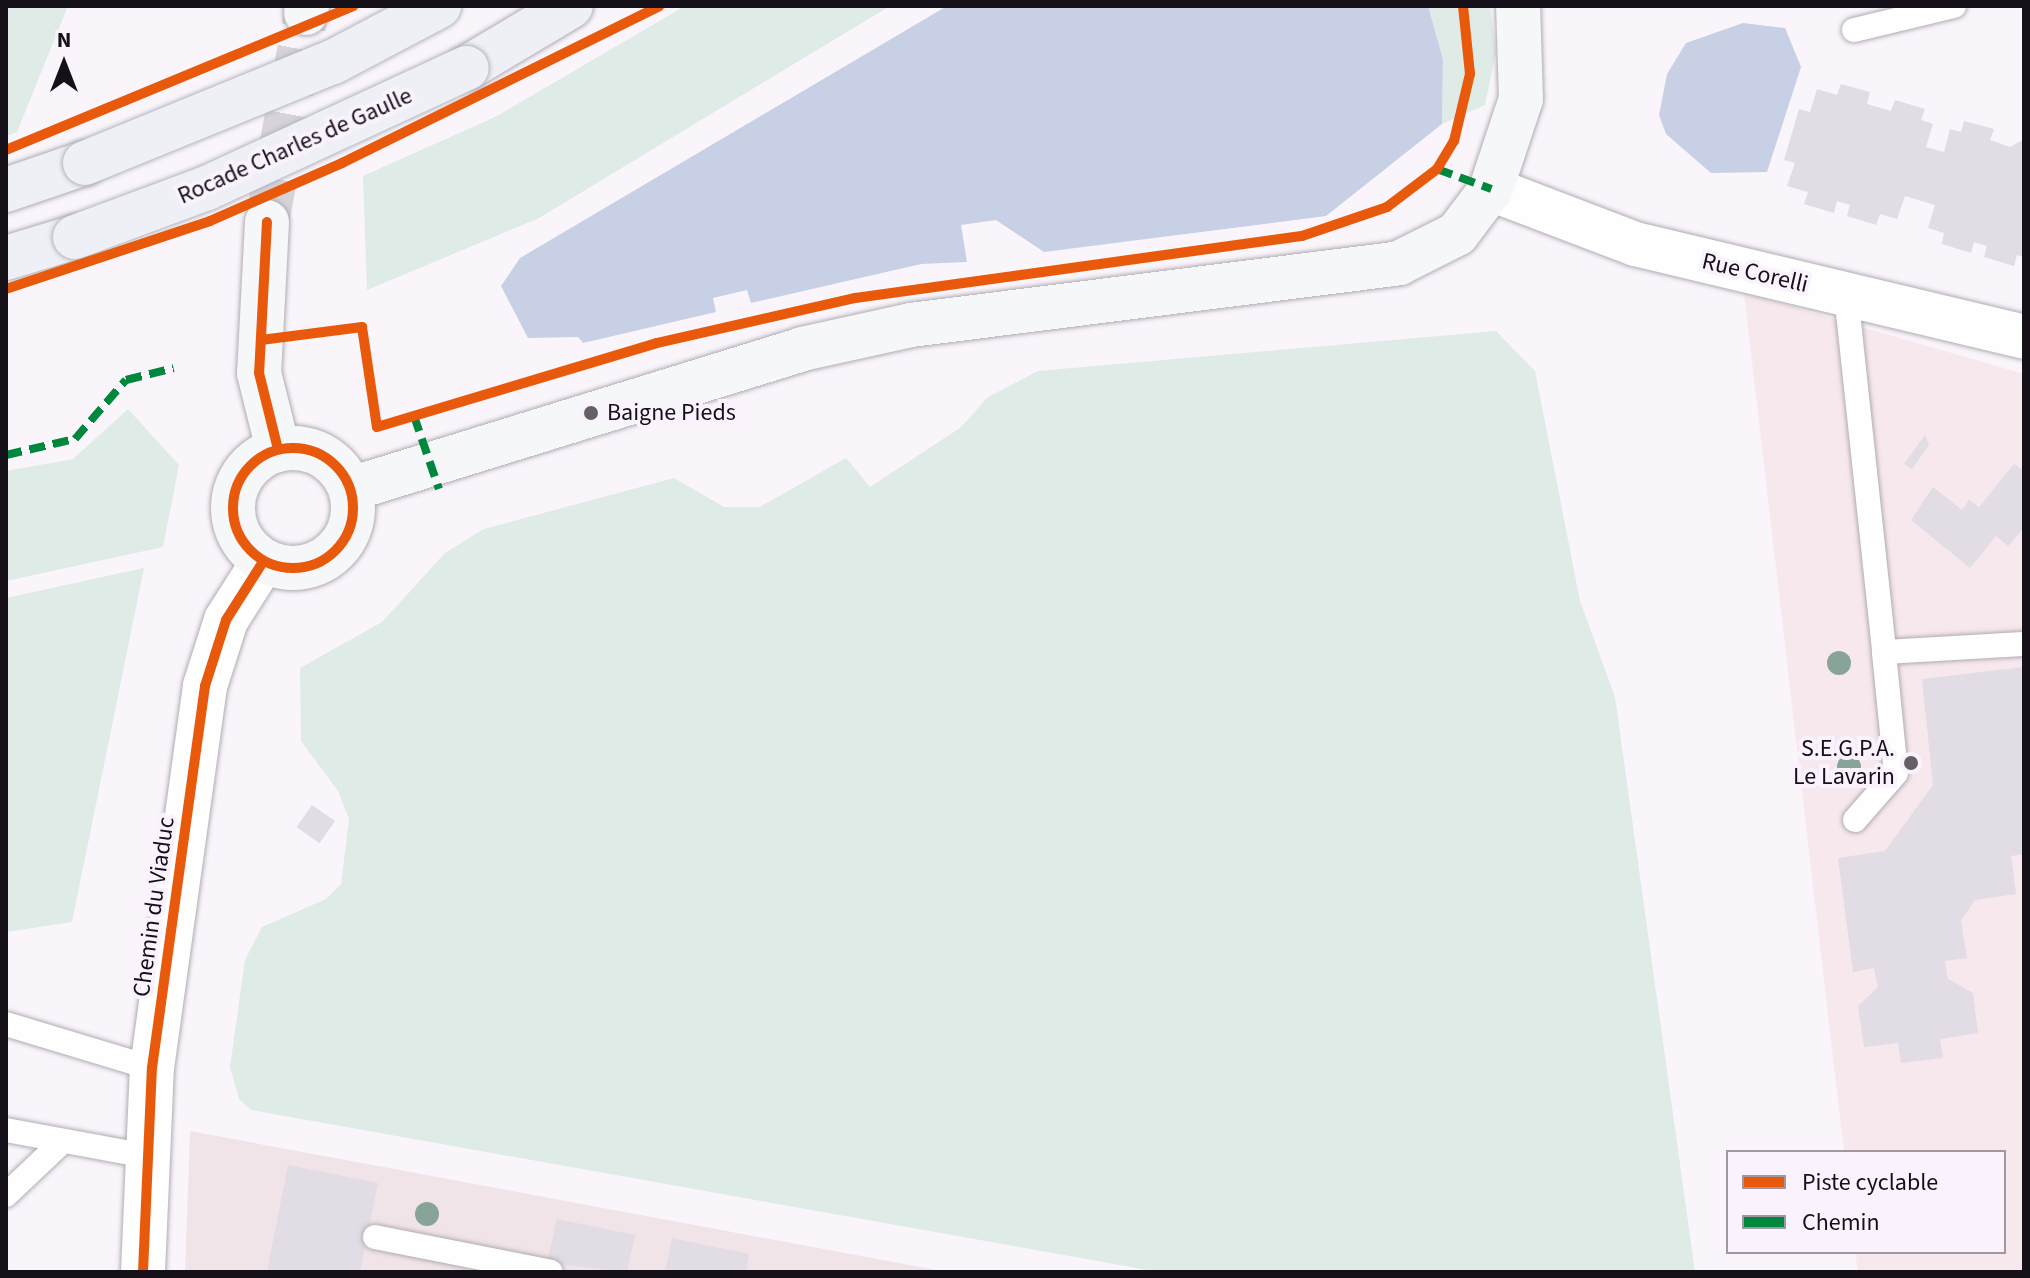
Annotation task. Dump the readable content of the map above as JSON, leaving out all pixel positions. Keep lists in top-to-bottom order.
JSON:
{
  "streets": {
    "main road": ["Rocade Charles de Gaulle"],
    "street": ["Rue Corelli", "Chemin du Viaduc"]
  },
  "places": ["Baigne Pieds", "S.E.G.P.A. Le Lavarin"],
  "legend": ["Piste cyclable", "Chemin"],
  "north": "top"
}
